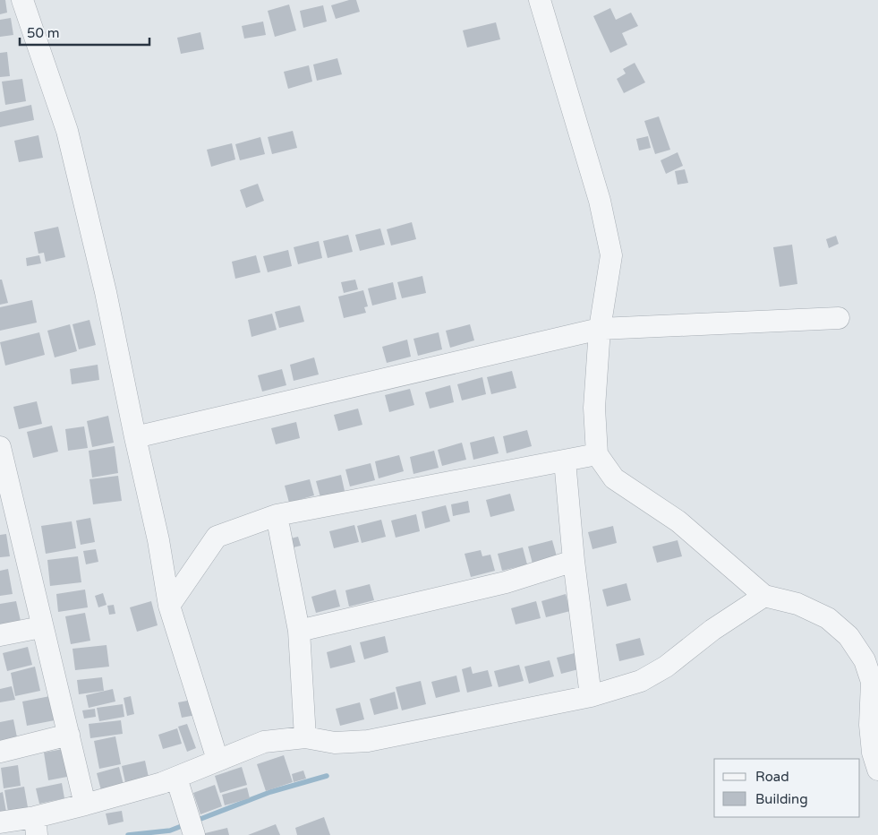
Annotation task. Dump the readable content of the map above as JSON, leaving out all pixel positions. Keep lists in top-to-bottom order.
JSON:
{
  "legend": ["Road", "Building"],
  "scale_bar": "50 m"
}
